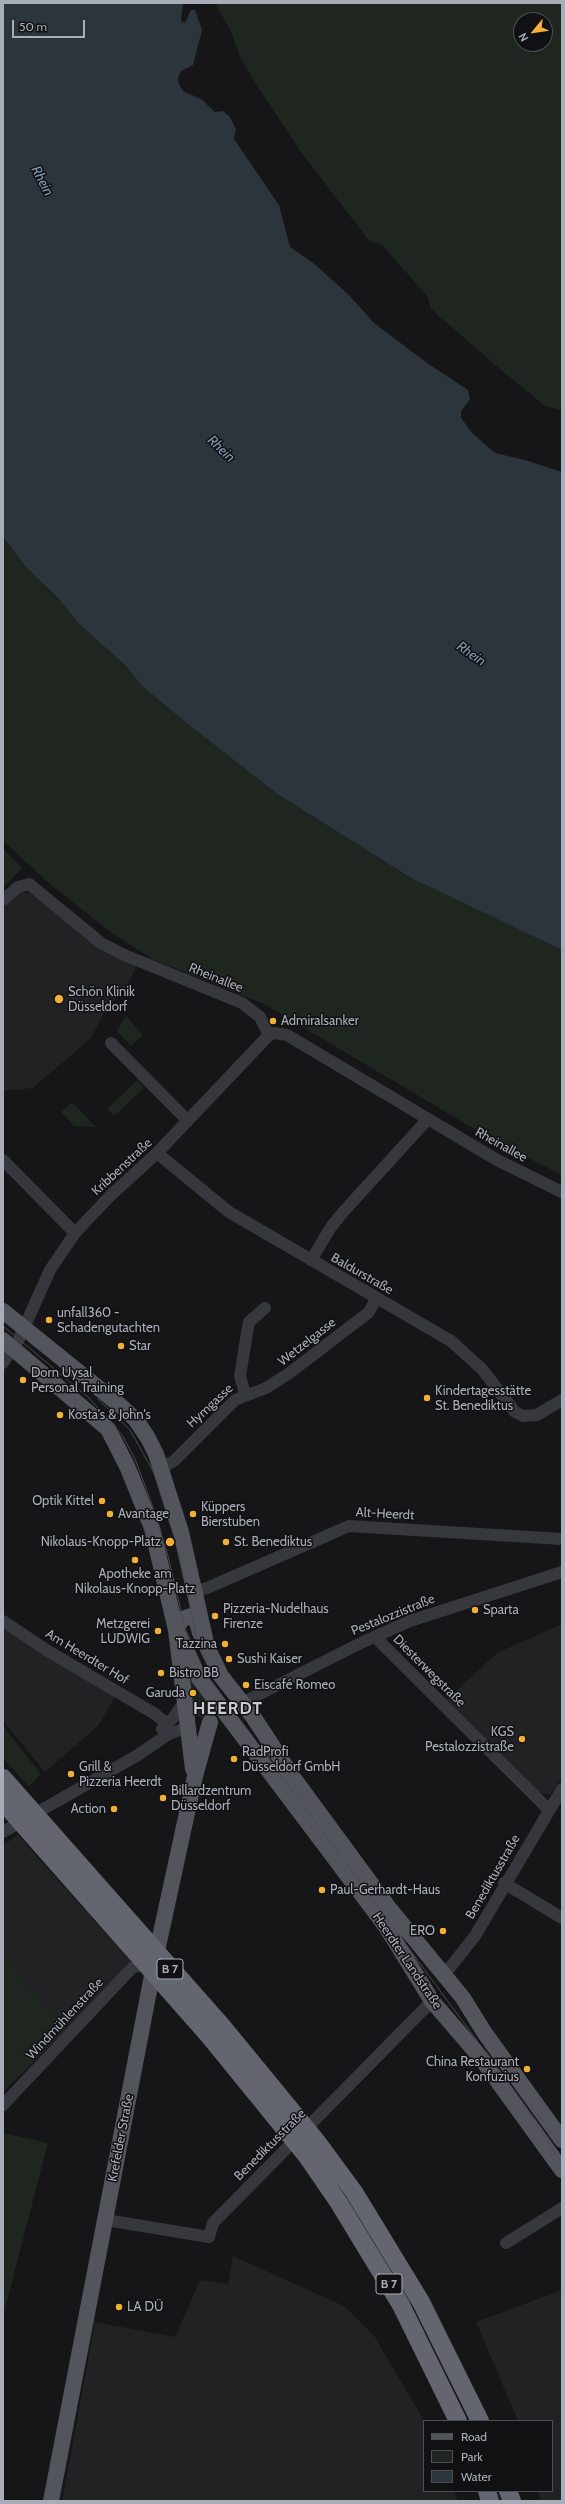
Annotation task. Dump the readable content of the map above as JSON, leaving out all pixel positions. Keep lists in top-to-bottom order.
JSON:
{
  "streets": {
    "highway": ["B 7"],
    "main road": ["Heerdter Landstraße", "Krefelder Straße"],
    "street": [
      "Rheinallee",
      "Kribbenstraße",
      "Baldurstraße",
      "Wetzelgasse",
      "Hymgasse",
      "Alt-Heerdt",
      "Pestalozzistraße",
      "Am Heerdter Hof",
      "Diesterwegstraße",
      "Benediktusstraße",
      "Windmühlenstraße"
    ]
  },
  "crossings": [
    ["Rheinallee", "Kribbenstraße"],
    ["Kribbenstraße", "Baldurstraße"],
    ["Baldurstraße", "Wetzelgasse"],
    ["Wetzelgasse", "Hymgasse"],
    ["Pestalozzistraße", "Diesterwegstraße"],
    ["Pestalozzistraße", "Heerdter Landstraße"],
    ["Am Heerdter Hof", "Krefelder Straße"],
    ["Diesterwegstraße", "Benediktusstraße"],
    ["Benediktusstraße", "Heerdter Landstraße"],
    ["Benediktusstraße", "Krefelder Straße"],
    ["Windmühlenstraße", "Krefelder Straße"]
  ],
  "districts": ["HEERDT"],
  "water": ["Rhein"],
  "places": [
    "Schön Klinik Düsseldorf",
    "Admiralsanker",
    "unfall360 - Schadengutachten",
    "Star",
    "Dorn Uysal Personal Training",
    "Kindertagesstätte St. Benediktus",
    "Kosta's & John's",
    "Optik Kittel",
    "Avantage",
    "Küppers Bierstuben",
    "Nikolaus-Knopp-Platz",
    "St. Benediktus",
    "Apotheke am Nikolaus-Knopp-Platz",
    "Sparta",
    "Pizzeria-Nudelhaus Firenze",
    "Metzgerei LUDWIG",
    "Tazzina",
    "Sushi Kaiser",
    "Bistro BB",
    "Eiscafé Romeo",
    "Garuda",
    "KGS Pestalozzistraße",
    "RadProfi Düsseldorf GmbH",
    "Grill & Pizzeria Heerdt",
    "Billardzentrum Düsseldorf",
    "Action",
    "Paul-Gerhardt-Haus",
    "ERO",
    "China Restaurant Konfuzius",
    "LA DÜ"
  ],
  "legend": ["Road", "Park", "Water"],
  "scale_bar": "50 m",
  "north": "bottom left"
}
